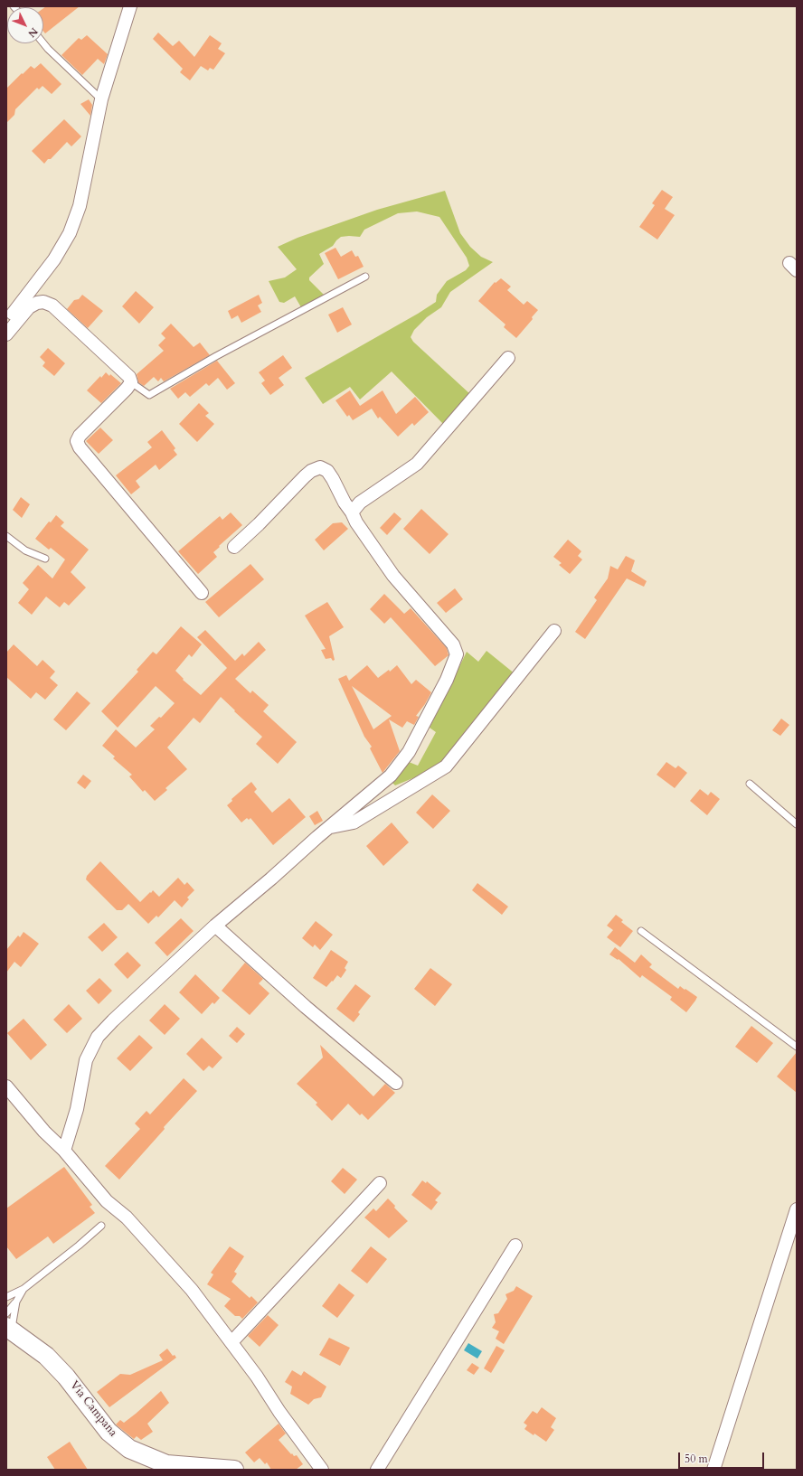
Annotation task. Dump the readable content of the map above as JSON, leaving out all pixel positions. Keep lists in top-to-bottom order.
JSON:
{
  "streets": {
    "main road": ["Via Campana"]
  },
  "scale_bar": "50 m",
  "north": "bottom right"
}
